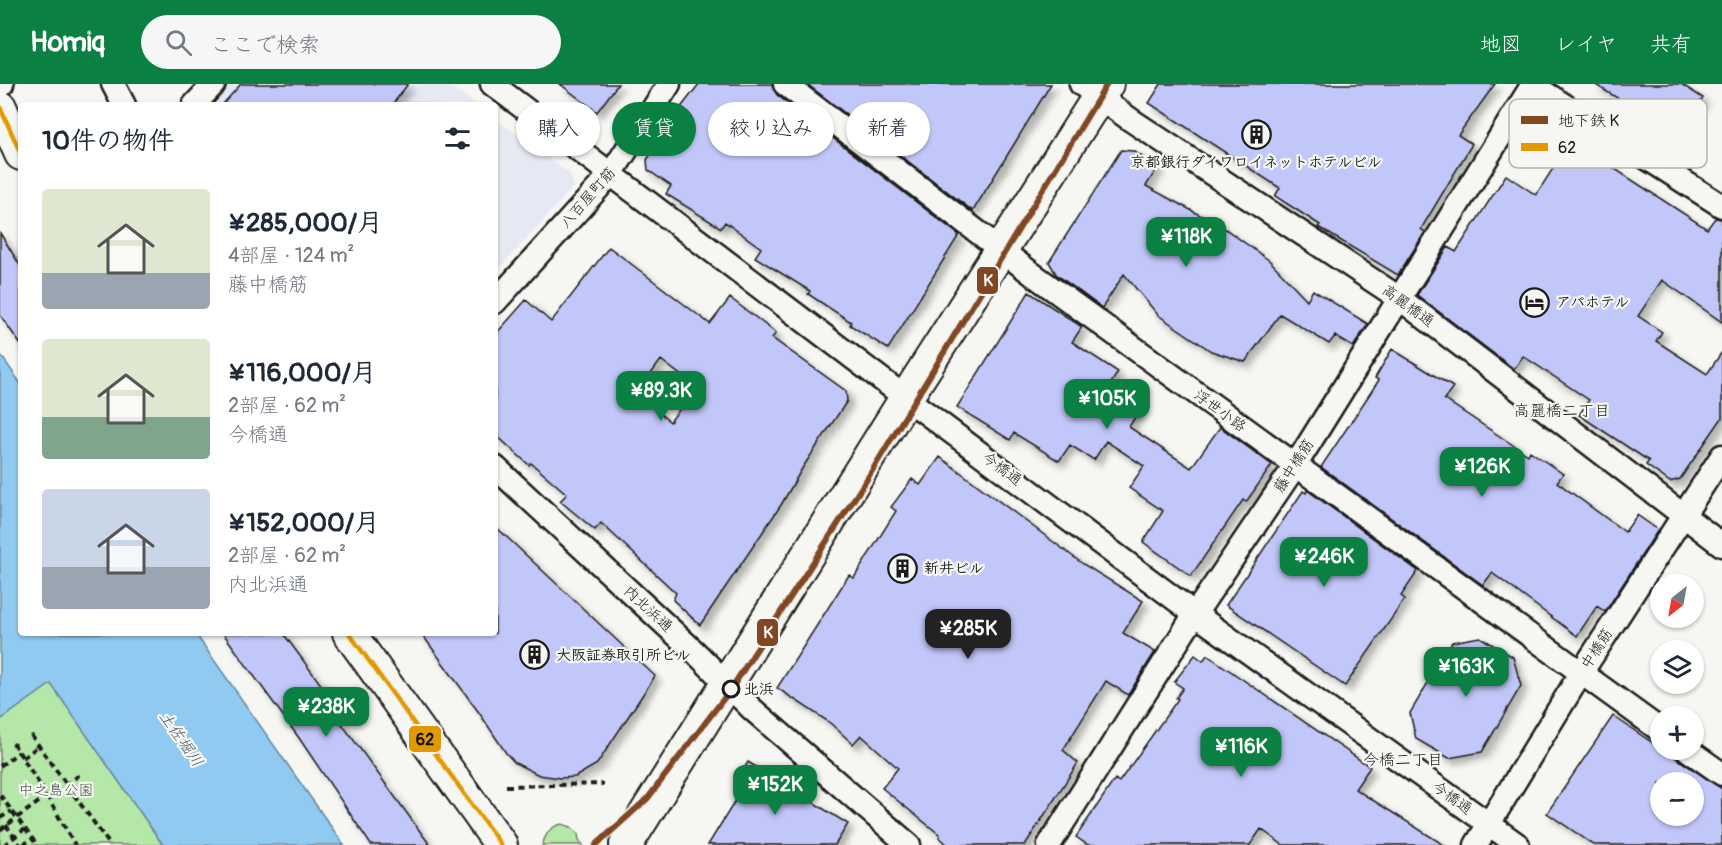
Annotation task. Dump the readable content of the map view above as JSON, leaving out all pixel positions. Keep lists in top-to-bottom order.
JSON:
{
  "streets": {
    "street": [
      "八百屋町筋",
      "高麗橋通",
      "浮世小路",
      "藤中橋筋",
      "今橋通",
      "内北浜通",
      "中橋筋"
    ]
  },
  "crossings": [
    ["八百屋町筋", "今橋通"],
    ["高麗橋通", "藤中橋筋"],
    ["高麗橋通", "中橋筋"],
    ["浮世小路", "藤中橋筋"],
    ["浮世小路", "中橋筋"],
    ["藤中橋筋", "今橋通"],
    ["今橋通", "中橋筋"]
  ],
  "districts": ["高麗橋二丁目", "今橋二丁目"],
  "water": ["土佐堀川"],
  "parks": ["中之島公園"],
  "places": {
    "building": ["京都銀行ダイワロイネットホテルビル", "新井ビル", "大阪証券取引所ビル"],
    "hotel": ["アパホテル"],
    "other": ["北浜"]
  },
  "lines": ["metro line K", "transit line 62"],
  "legend": ["地下鉄 K", "62"],
  "north": "bottom left",
  "page": {
    "header": "Homiq",
    "search": "ここで検索",
    "nav": ["地図", "レイヤ", "共有"],
    "chip": [
      "購入",
      "賃貸",
      "絞り込み",
      "新着"
    ],
    "heading": "10件の物件",
    "list": [
      {
        "name": "¥285,000/月",
        "note": "4部屋 · 124 m² · 藤中橋筋"
      },
      {
        "name": "¥116,000/月",
        "note": "2部屋 · 62 m² · 今橋通"
      },
      {
        "name": "¥152,000/月",
        "note": "2部屋 · 62 m² · 内北浜通"
      }
    ],
    "price": [
      "¥118K",
      "¥89.3K",
      "¥105K",
      "¥126K",
      "¥246K",
      "¥285K",
      "¥163K",
      "¥238K",
      "¥116K",
      "¥152K"
    ],
    "map_buttons": ["+", "−"]
  }
}
